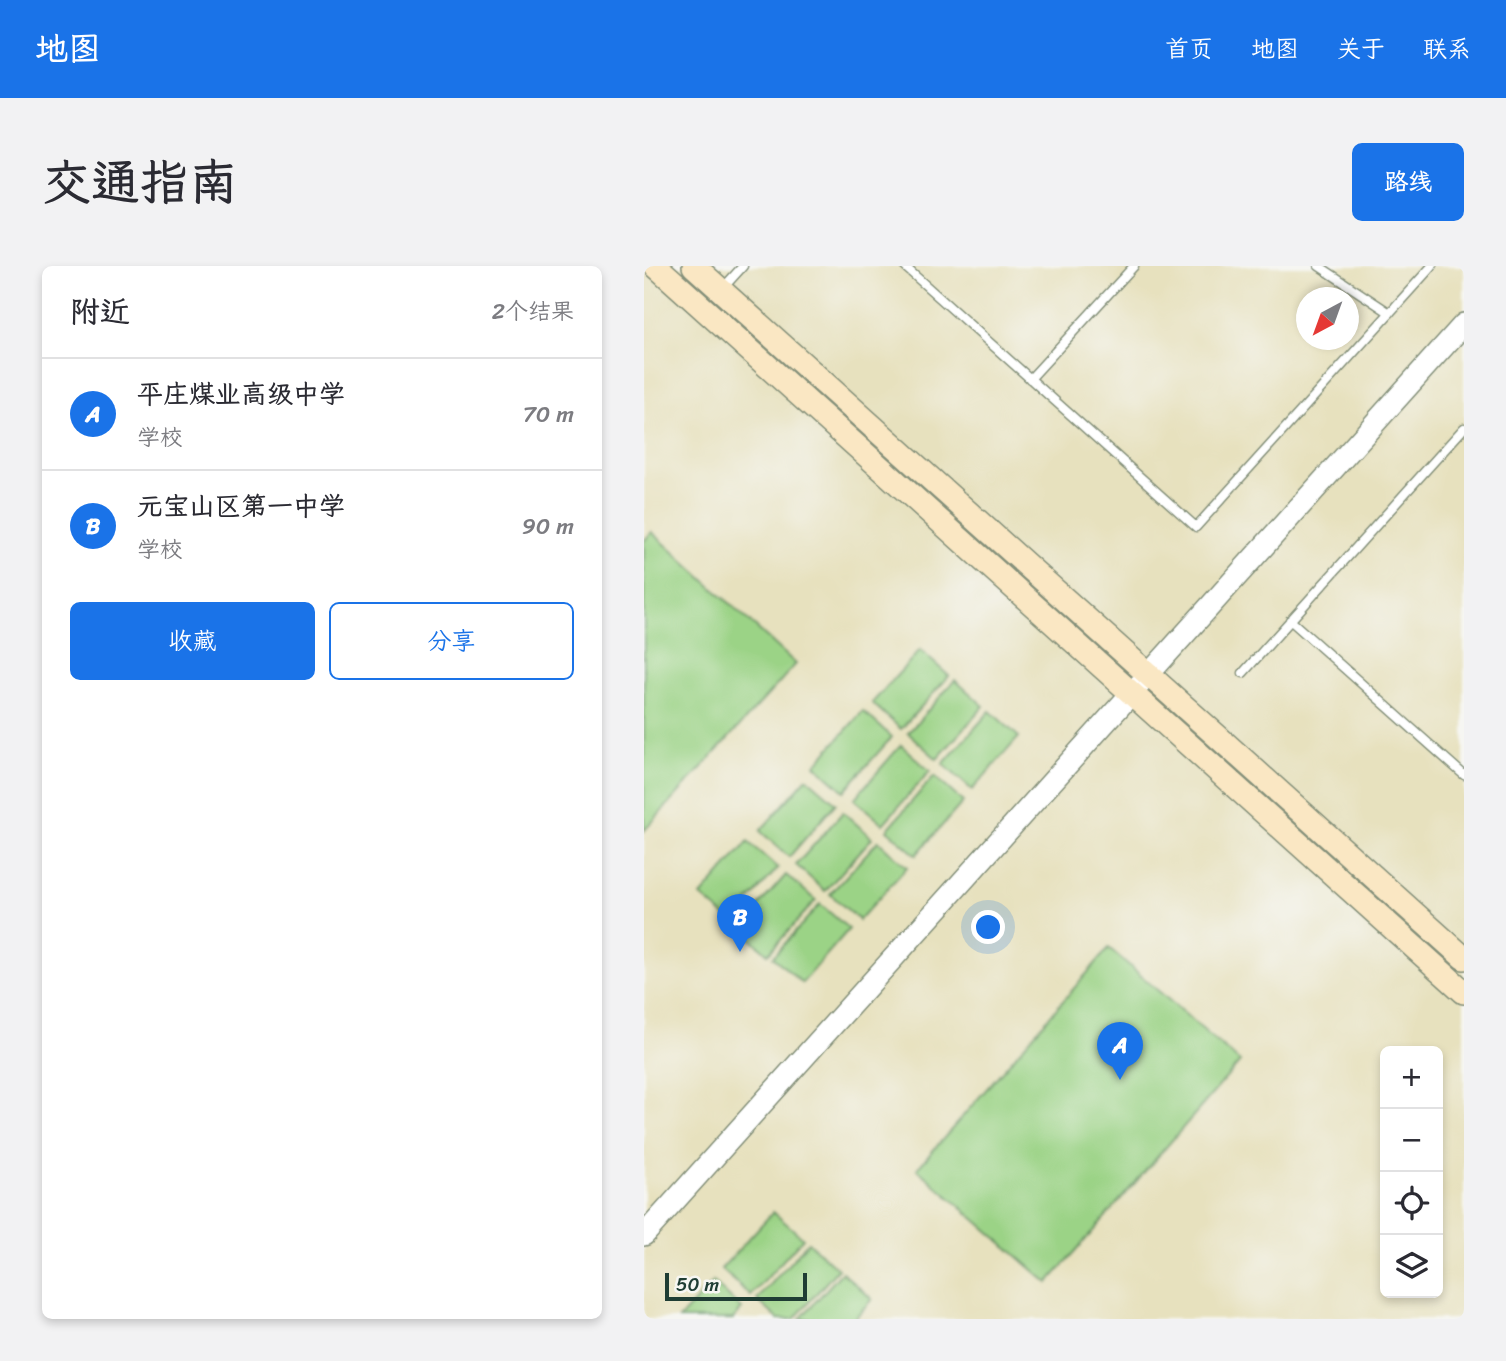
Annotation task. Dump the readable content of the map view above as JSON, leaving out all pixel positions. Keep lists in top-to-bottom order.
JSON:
{
  "scale_bar": "50 m",
  "north": "bottom left",
  "page": {
    "header": "地图",
    "nav": [
      "首页",
      "地图",
      "关于",
      "联系"
    ],
    "title": "交通指南",
    "buttons": [
      "路线",
      ["收藏", "分享"]
    ],
    "heading": ["附近", "2个结果"],
    "list": [
      {
        "mark": "A",
        "name": "平庄煤业高级中学",
        "note": "学校",
        "value": "70 m"
      },
      {
        "mark": "B",
        "name": "元宝山区第一中学",
        "note": "学校",
        "value": "90 m"
      }
    ],
    "pins": ["B", "A"],
    "map_buttons": ["+", "−"],
    "scale": "50 m"
  }
}
